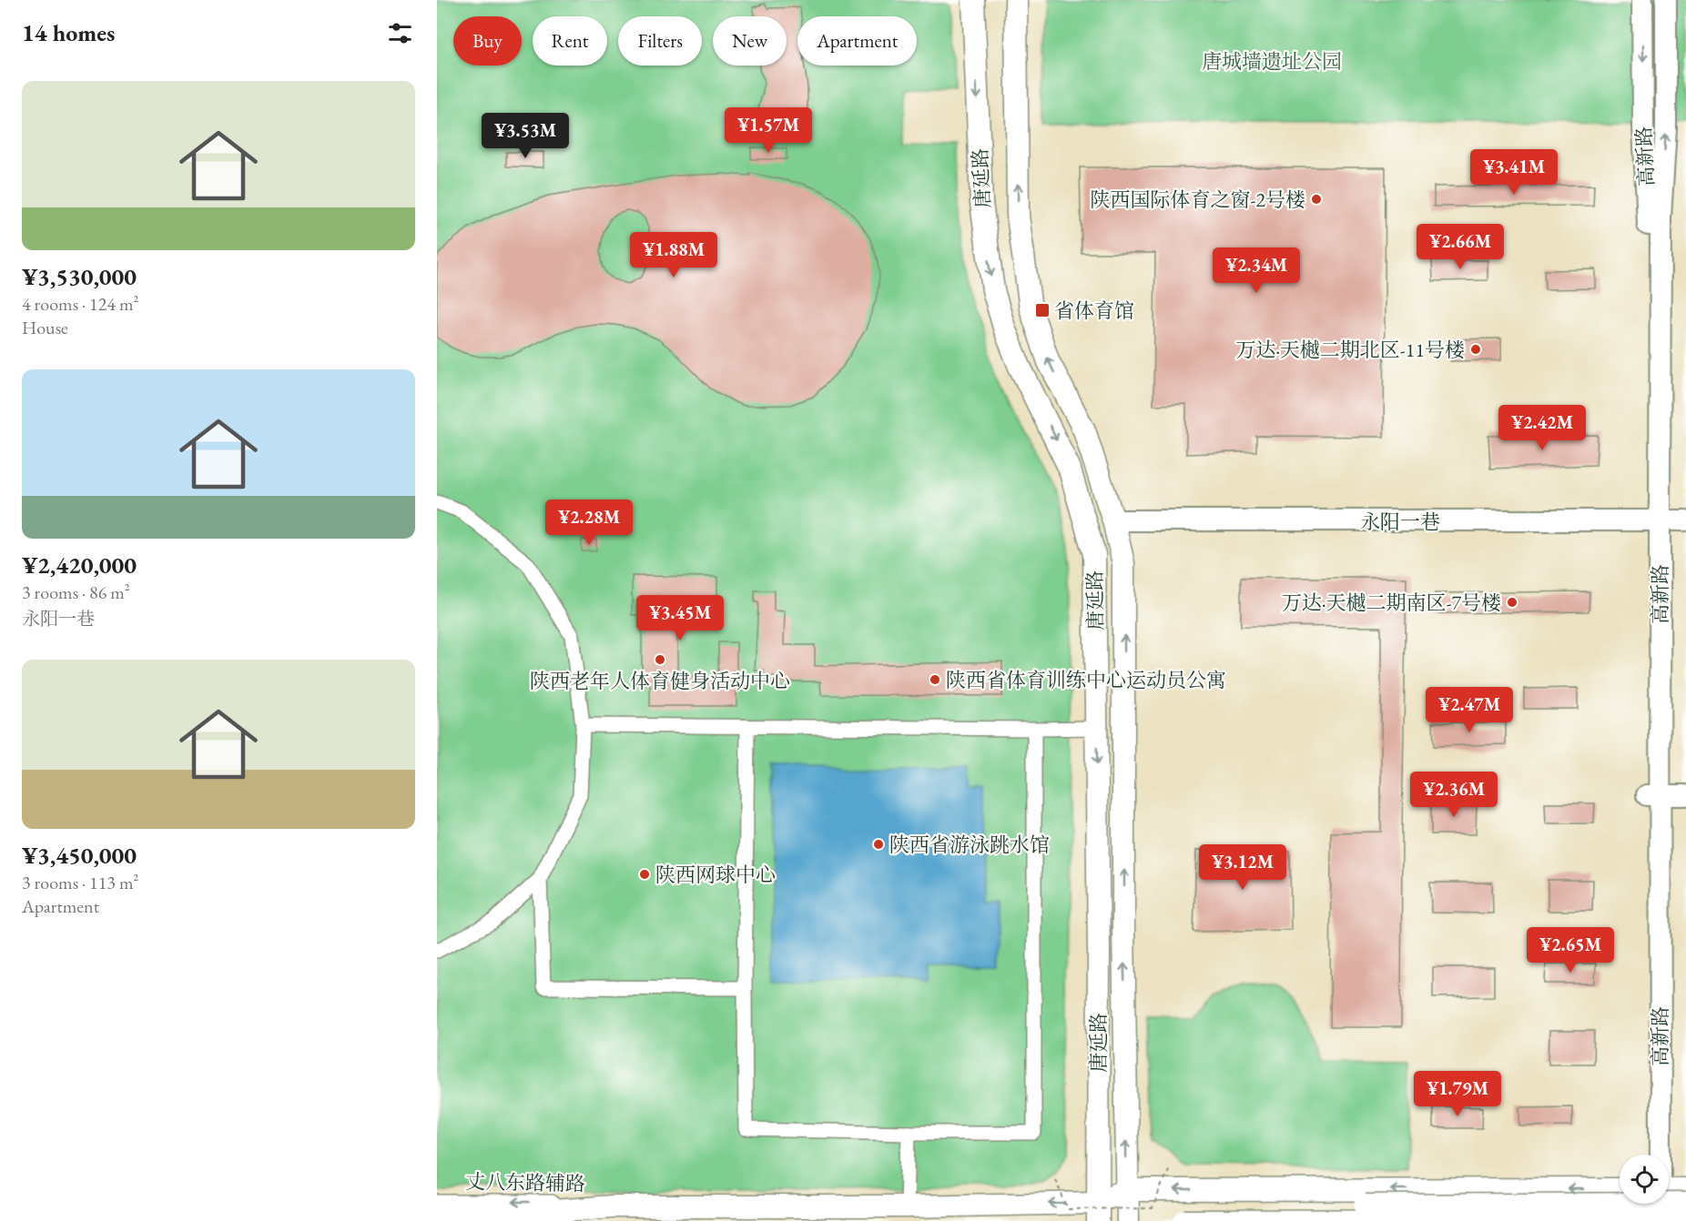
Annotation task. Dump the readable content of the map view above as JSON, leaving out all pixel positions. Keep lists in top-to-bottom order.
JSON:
{
  "streets": {
    "main road": ["高新路", "唐延路", "永阳一巷"],
    "street": ["丈八东路辅路"]
  },
  "crossings": [
    ["高新路", "永阳一巷"],
    ["唐延路", "永阳一巷"]
  ],
  "one_way": ["丈八东路辅路"],
  "parks": ["唐城墙遗址公园"],
  "places": {
    "other": [
      "陕西国际体育之窗-2号楼",
      "万达·天樾二期北区-11号楼",
      "万达·天樾二期南区-7号楼",
      "陕西老年人体育健身活动中心",
      "陕西省体育训练中心运动员公寓",
      "陕西省游泳跳水馆",
      "陕西网球中心"
    ],
    "transit": ["省体育馆"]
  },
  "page": {
    "heading": "14 homes",
    "chip": [
      "Buy",
      "Rent",
      "Filters",
      "New",
      "Apartment"
    ],
    "list": [
      {
        "name": "¥3,530,000",
        "note": "4 rooms · 124 m² · House"
      },
      {
        "name": "¥2,420,000",
        "note": "3 rooms · 86 m² · 永阳一巷"
      },
      {
        "name": "¥3,450,000",
        "note": "3 rooms · 113 m² · Apartment"
      }
    ],
    "price": [
      "¥1.57M",
      "¥3.53M",
      "¥3.41M",
      "¥2.66M",
      "¥1.88M",
      "¥2.34M",
      "¥2.42M",
      "¥2.28M",
      "¥3.45M",
      "¥2.47M",
      "¥2.36M",
      "¥3.12M",
      "¥2.65M",
      "¥1.79M"
    ]
  }
}
